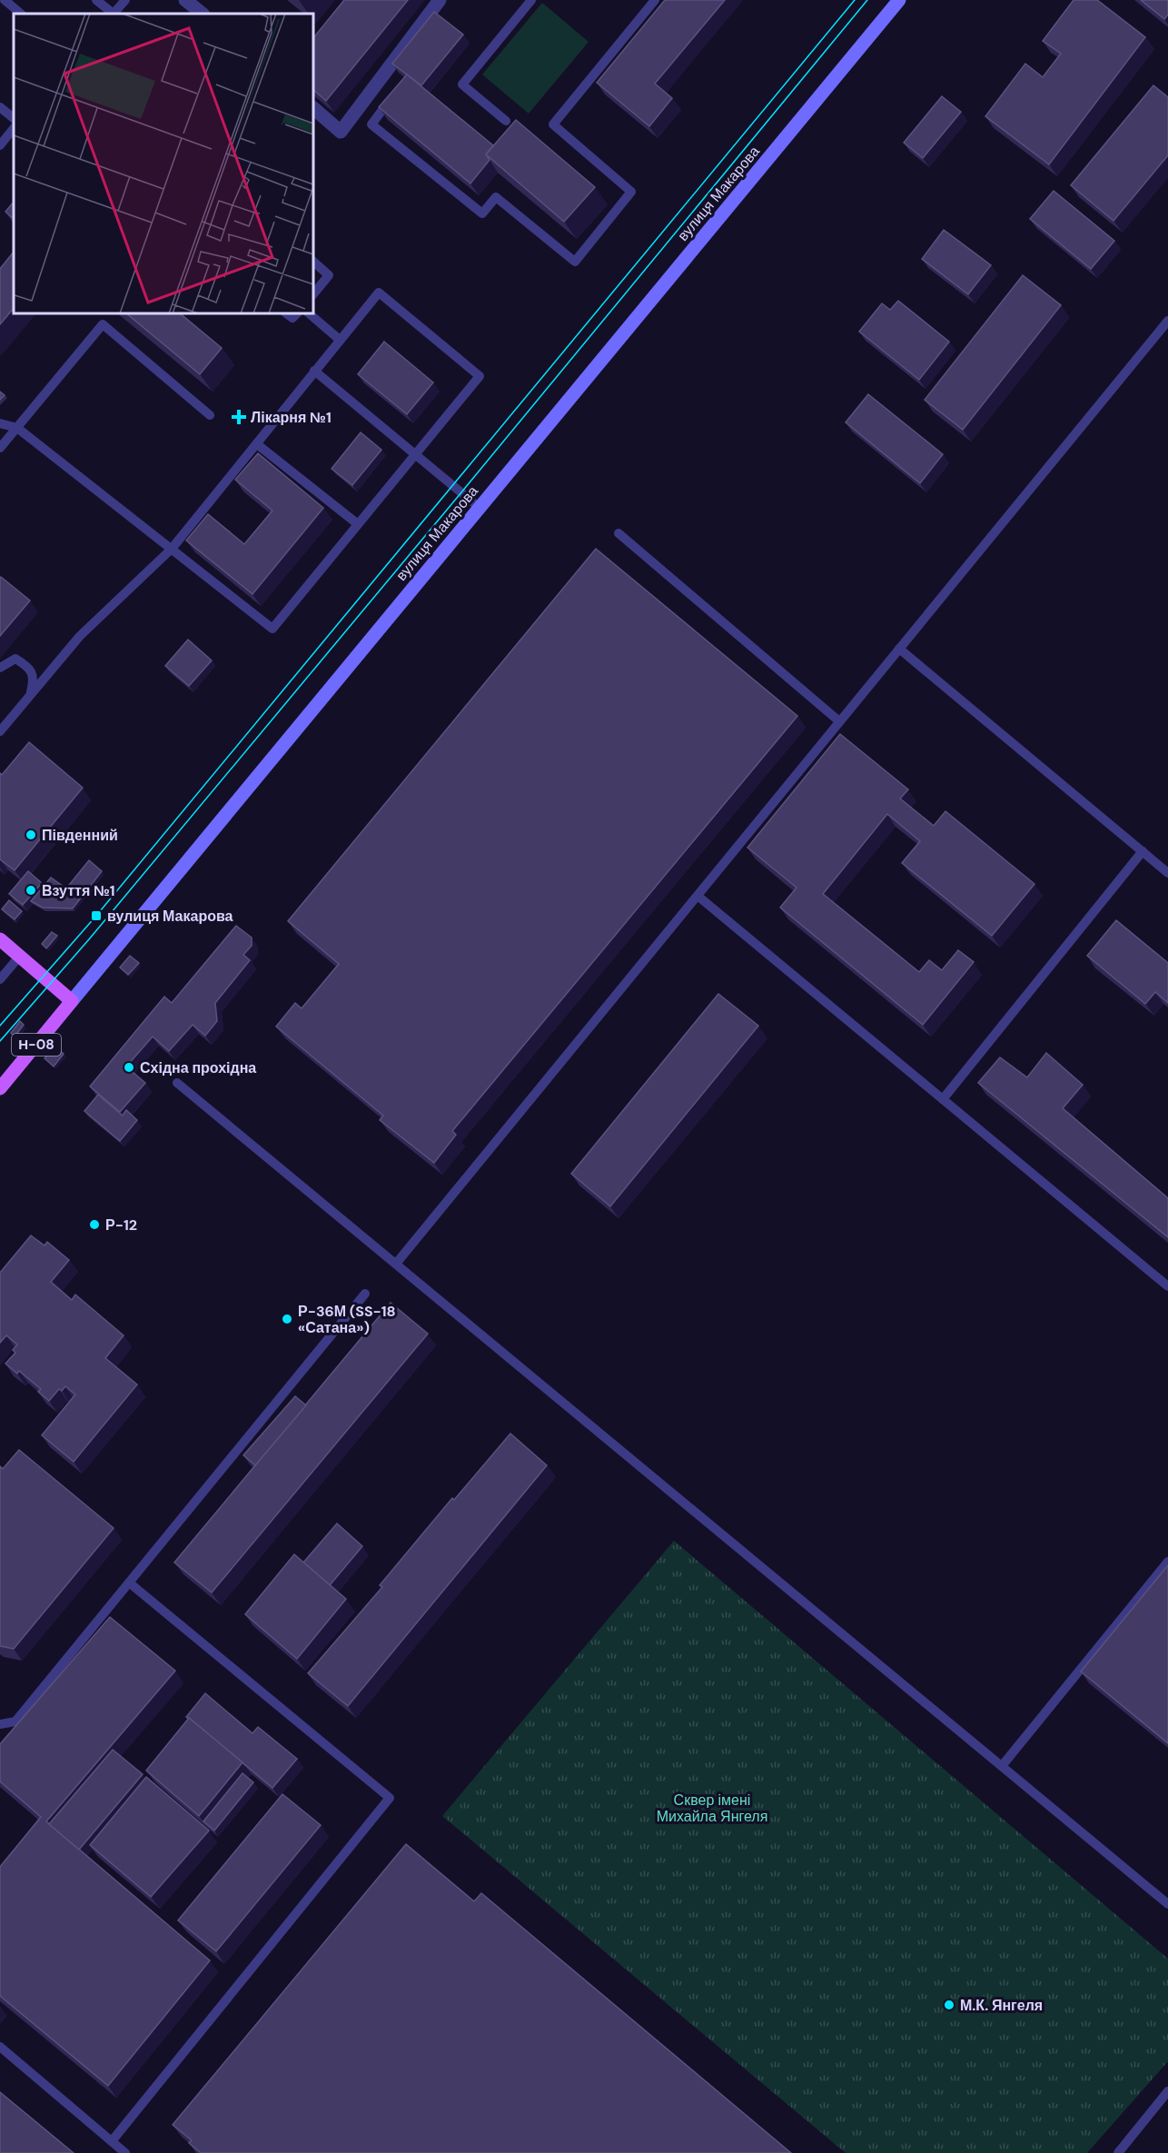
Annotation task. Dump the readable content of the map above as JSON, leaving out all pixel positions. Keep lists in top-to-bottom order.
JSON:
{
  "streets": {
    "main road": ["вулиця Макарова", "Н-08"]
  },
  "parks": ["Сквер імені Михайла Янгеля"],
  "places": {
    "health": ["Лікарня №1"],
    "other": [
      "Південний",
      "Взуття №1",
      "Східна прохідна",
      "Р-12",
      "Р-36М (SS-18 «Сатана»)",
      "М.К. Янгеля"
    ],
    "transit": ["вулиця Макарова"]
  }
}
